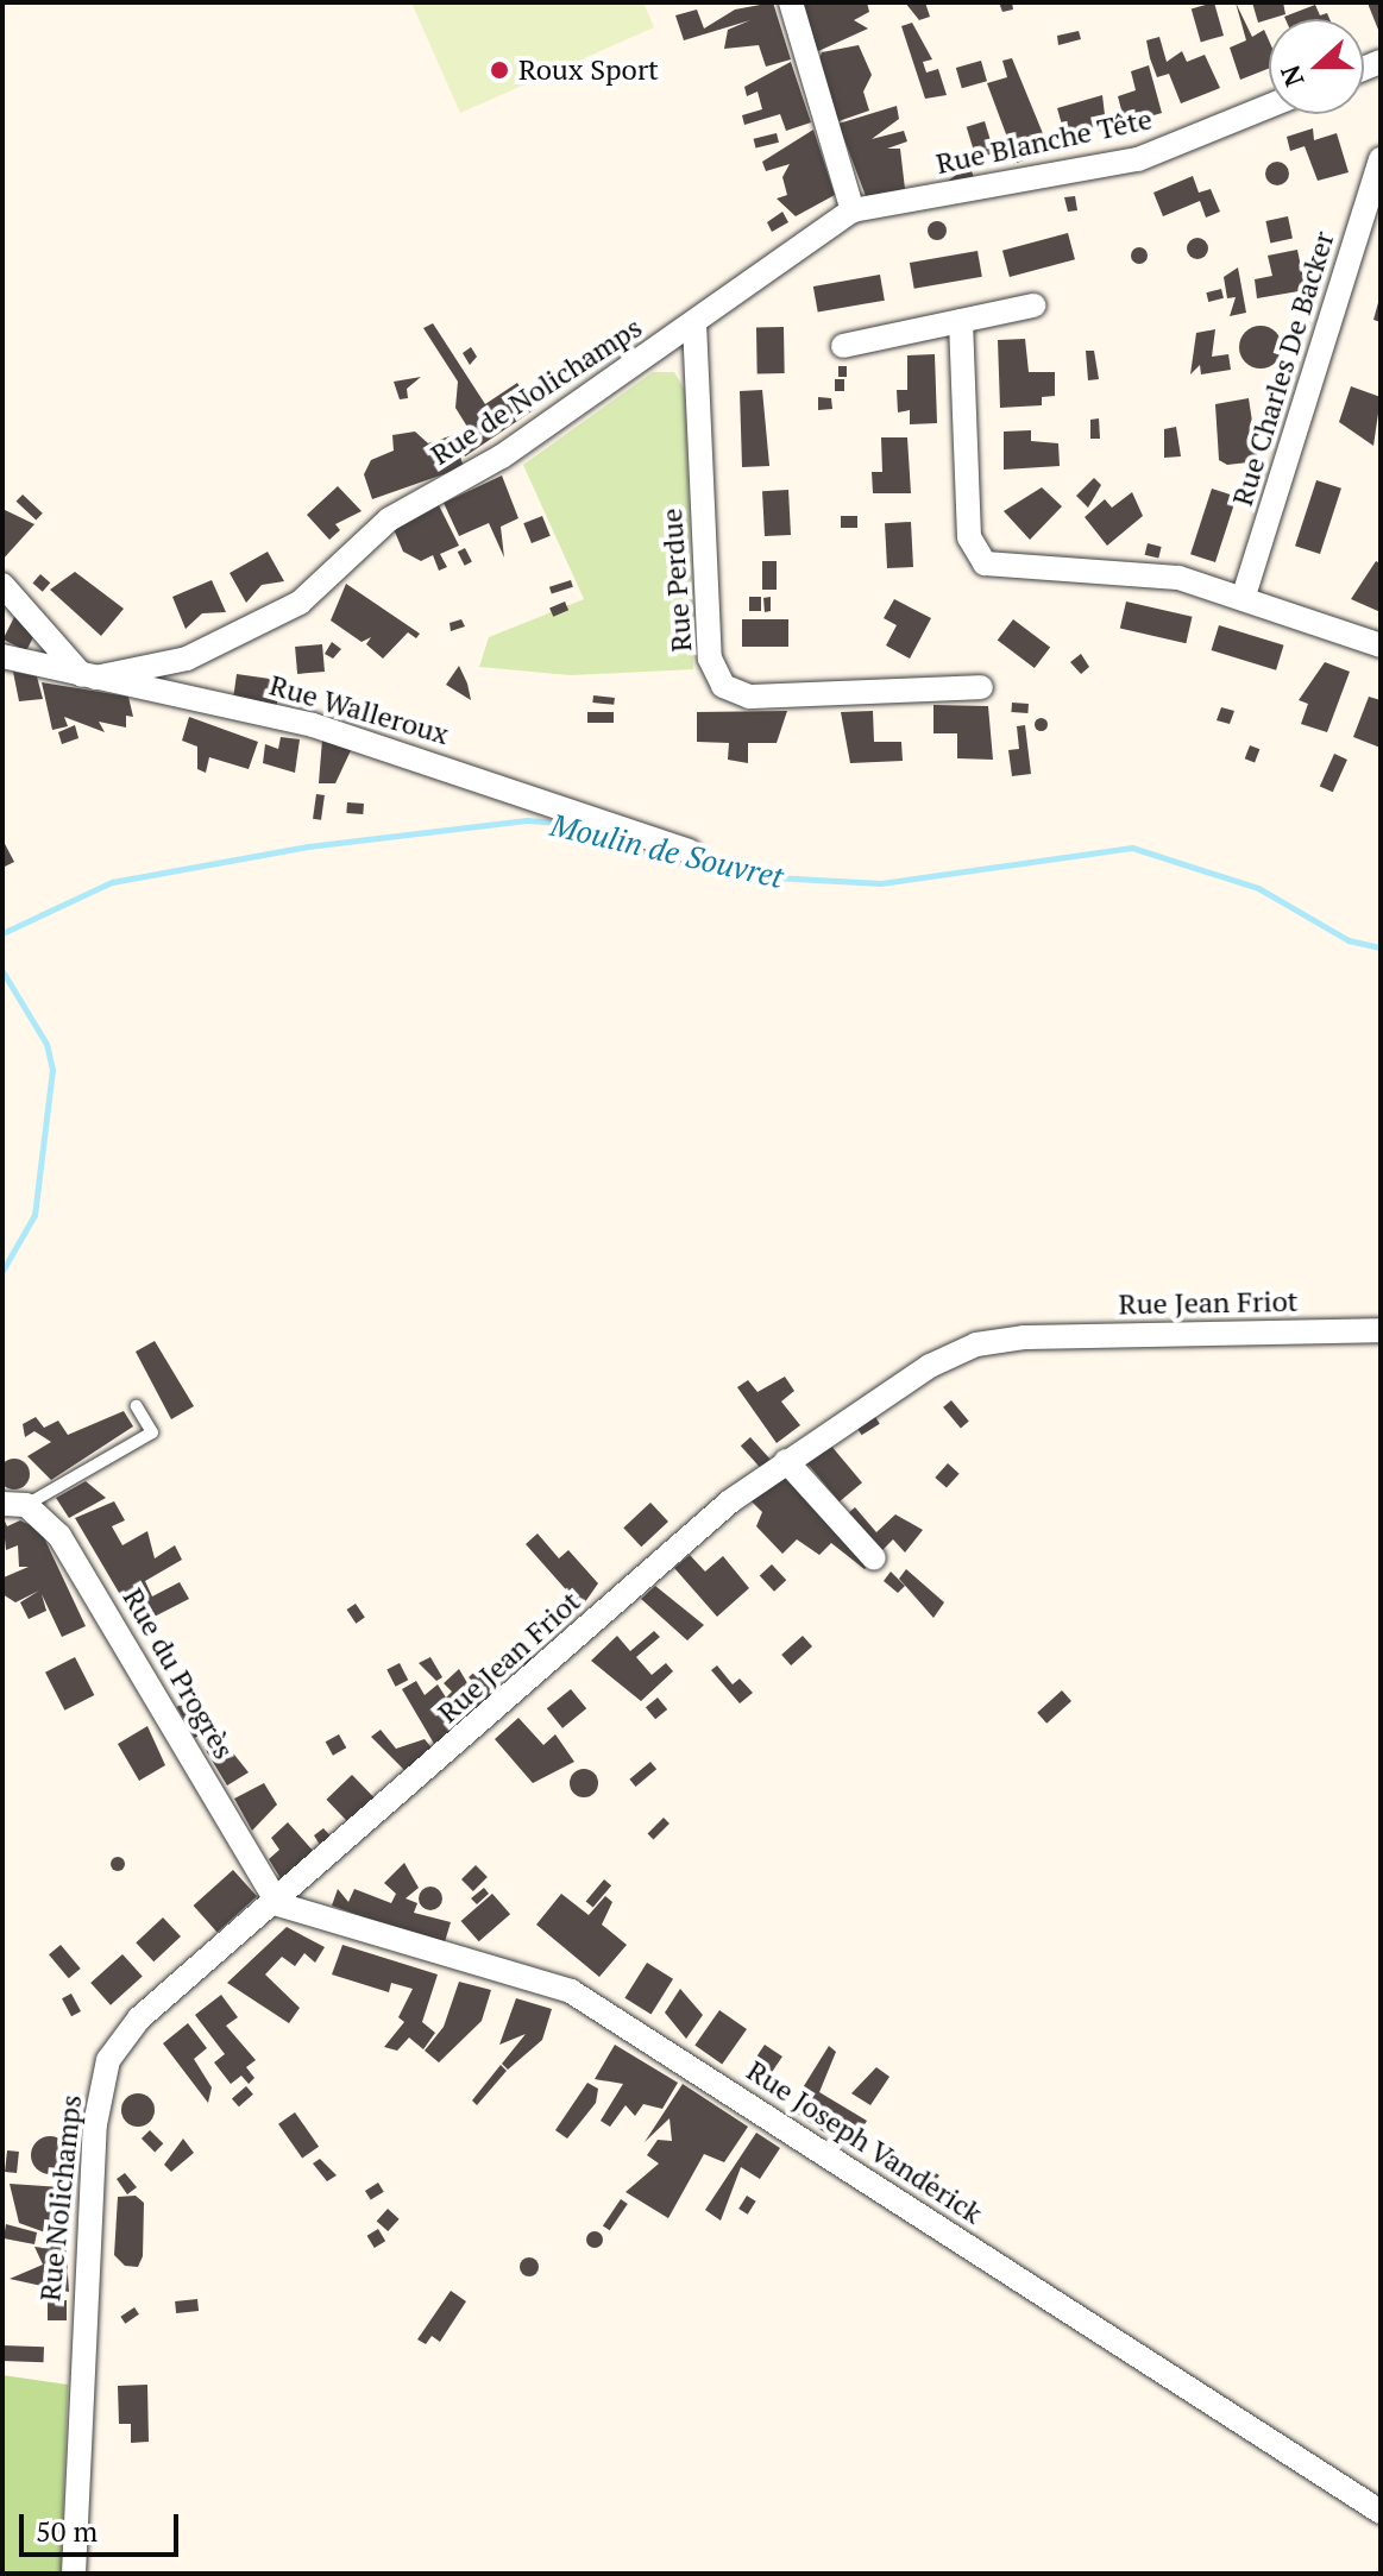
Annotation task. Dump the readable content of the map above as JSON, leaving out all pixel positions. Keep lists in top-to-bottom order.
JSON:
{
  "streets": {
    "street": [
      "Rue Blanche Tête",
      "Rue Charles De Backer",
      "Rue de Nolichamps",
      "Rue Perdue",
      "Rue Walleroux",
      "Rue Jean Friot",
      "Rue du Progrès",
      "Rue Joseph Vanderick",
      "Rue Nolichamps"
    ]
  },
  "crossings": [
    ["Rue Blanche Tête", "Rue de Nolichamps"],
    ["Rue de Nolichamps", "Rue Perdue"],
    ["Rue de Nolichamps", "Rue Walleroux"],
    ["Rue Jean Friot", "Rue du Progrès"],
    ["Rue Jean Friot", "Rue Joseph Vanderick"],
    ["Rue Jean Friot", "Rue Nolichamps"],
    ["Rue du Progrès", "Rue Joseph Vanderick"],
    ["Rue du Progrès", "Rue Nolichamps"],
    ["Rue Joseph Vanderick", "Rue Nolichamps"]
  ],
  "water": ["Moulin de Souvret"],
  "places": ["Roux Sport"],
  "scale_bar": "50 m",
  "north": "left"
}
